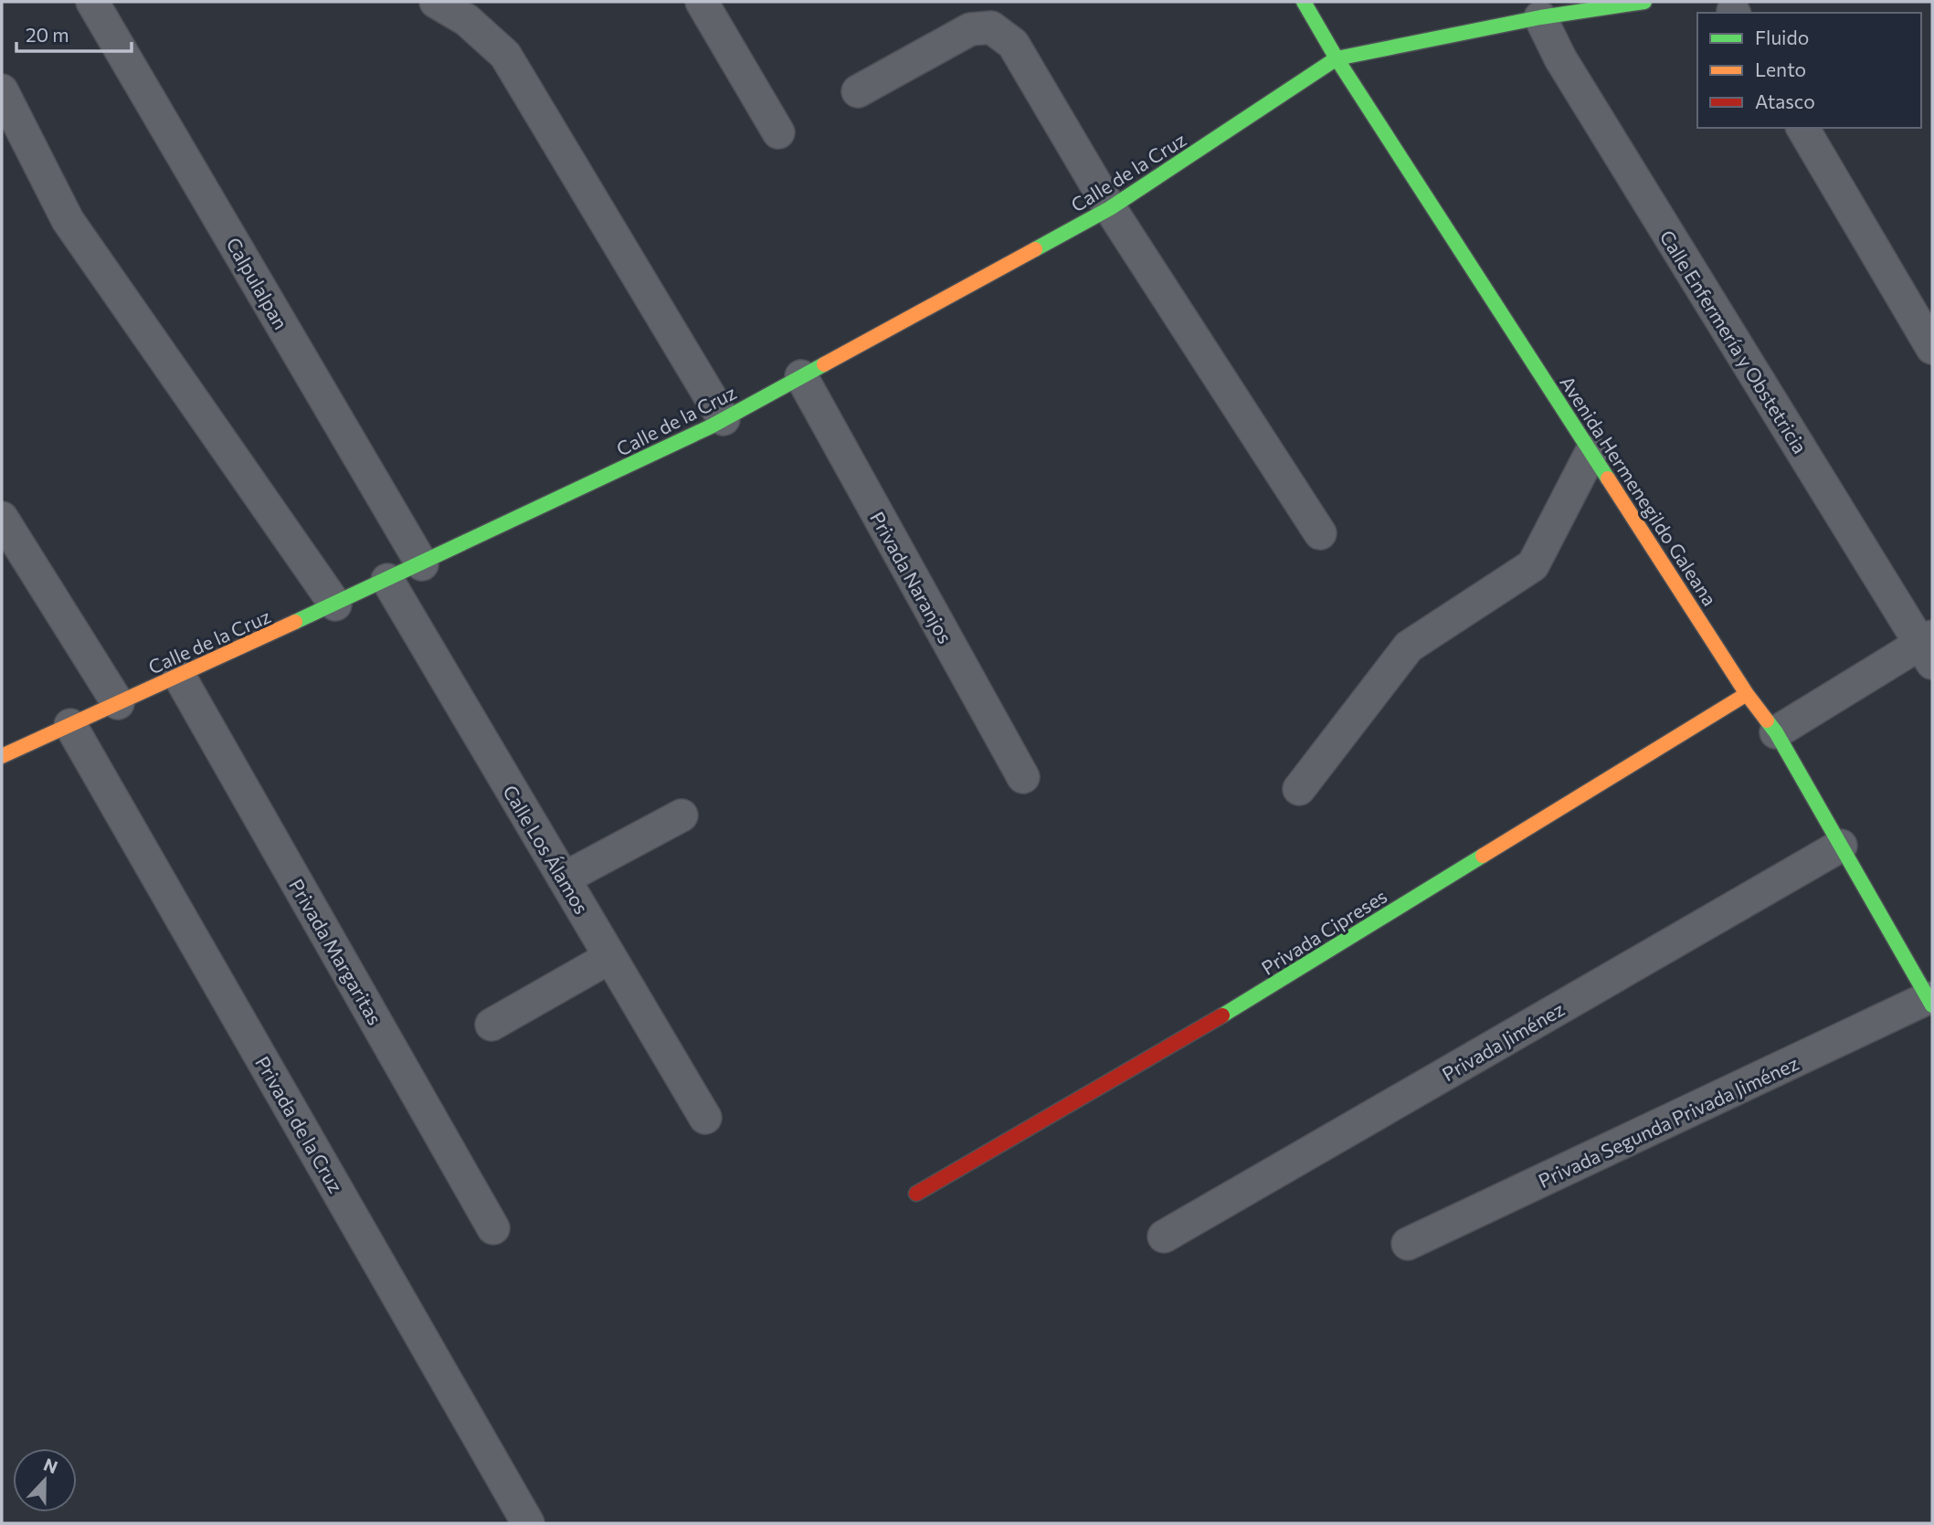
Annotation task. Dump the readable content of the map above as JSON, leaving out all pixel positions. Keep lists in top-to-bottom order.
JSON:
{
  "streets": {
    "street": [
      "Calle de la Cruz",
      "Calpulalpan",
      "Calle Enfermería y Obstetricia",
      "Avenida Hermenegildo Galeana",
      "Privada Naranjos",
      "Calle Los Álamos",
      "Privada Cipreses",
      "Privada Margaritas",
      "Privada Jiménez",
      "Privada Segunda Privada Jiménez",
      "Privada de la Cruz"
    ]
  },
  "crossings": [
    ["Calle de la Cruz", "Calpulalpan"],
    ["Calle de la Cruz", "Avenida Hermenegildo Galeana"],
    ["Calle de la Cruz", "Privada Naranjos"],
    ["Calle de la Cruz", "Calle Los Álamos"],
    ["Calle de la Cruz", "Privada Margaritas"],
    ["Calle de la Cruz", "Privada de la Cruz"],
    ["Avenida Hermenegildo Galeana", "Privada Cipreses"],
    ["Avenida Hermenegildo Galeana", "Privada Jiménez"],
    ["Avenida Hermenegildo Galeana", "Privada Segunda Privada Jiménez"]
  ],
  "legend": ["Fluido", "Lento", "Atasco"],
  "scale_bar": "20 m",
  "north": "top"
}
